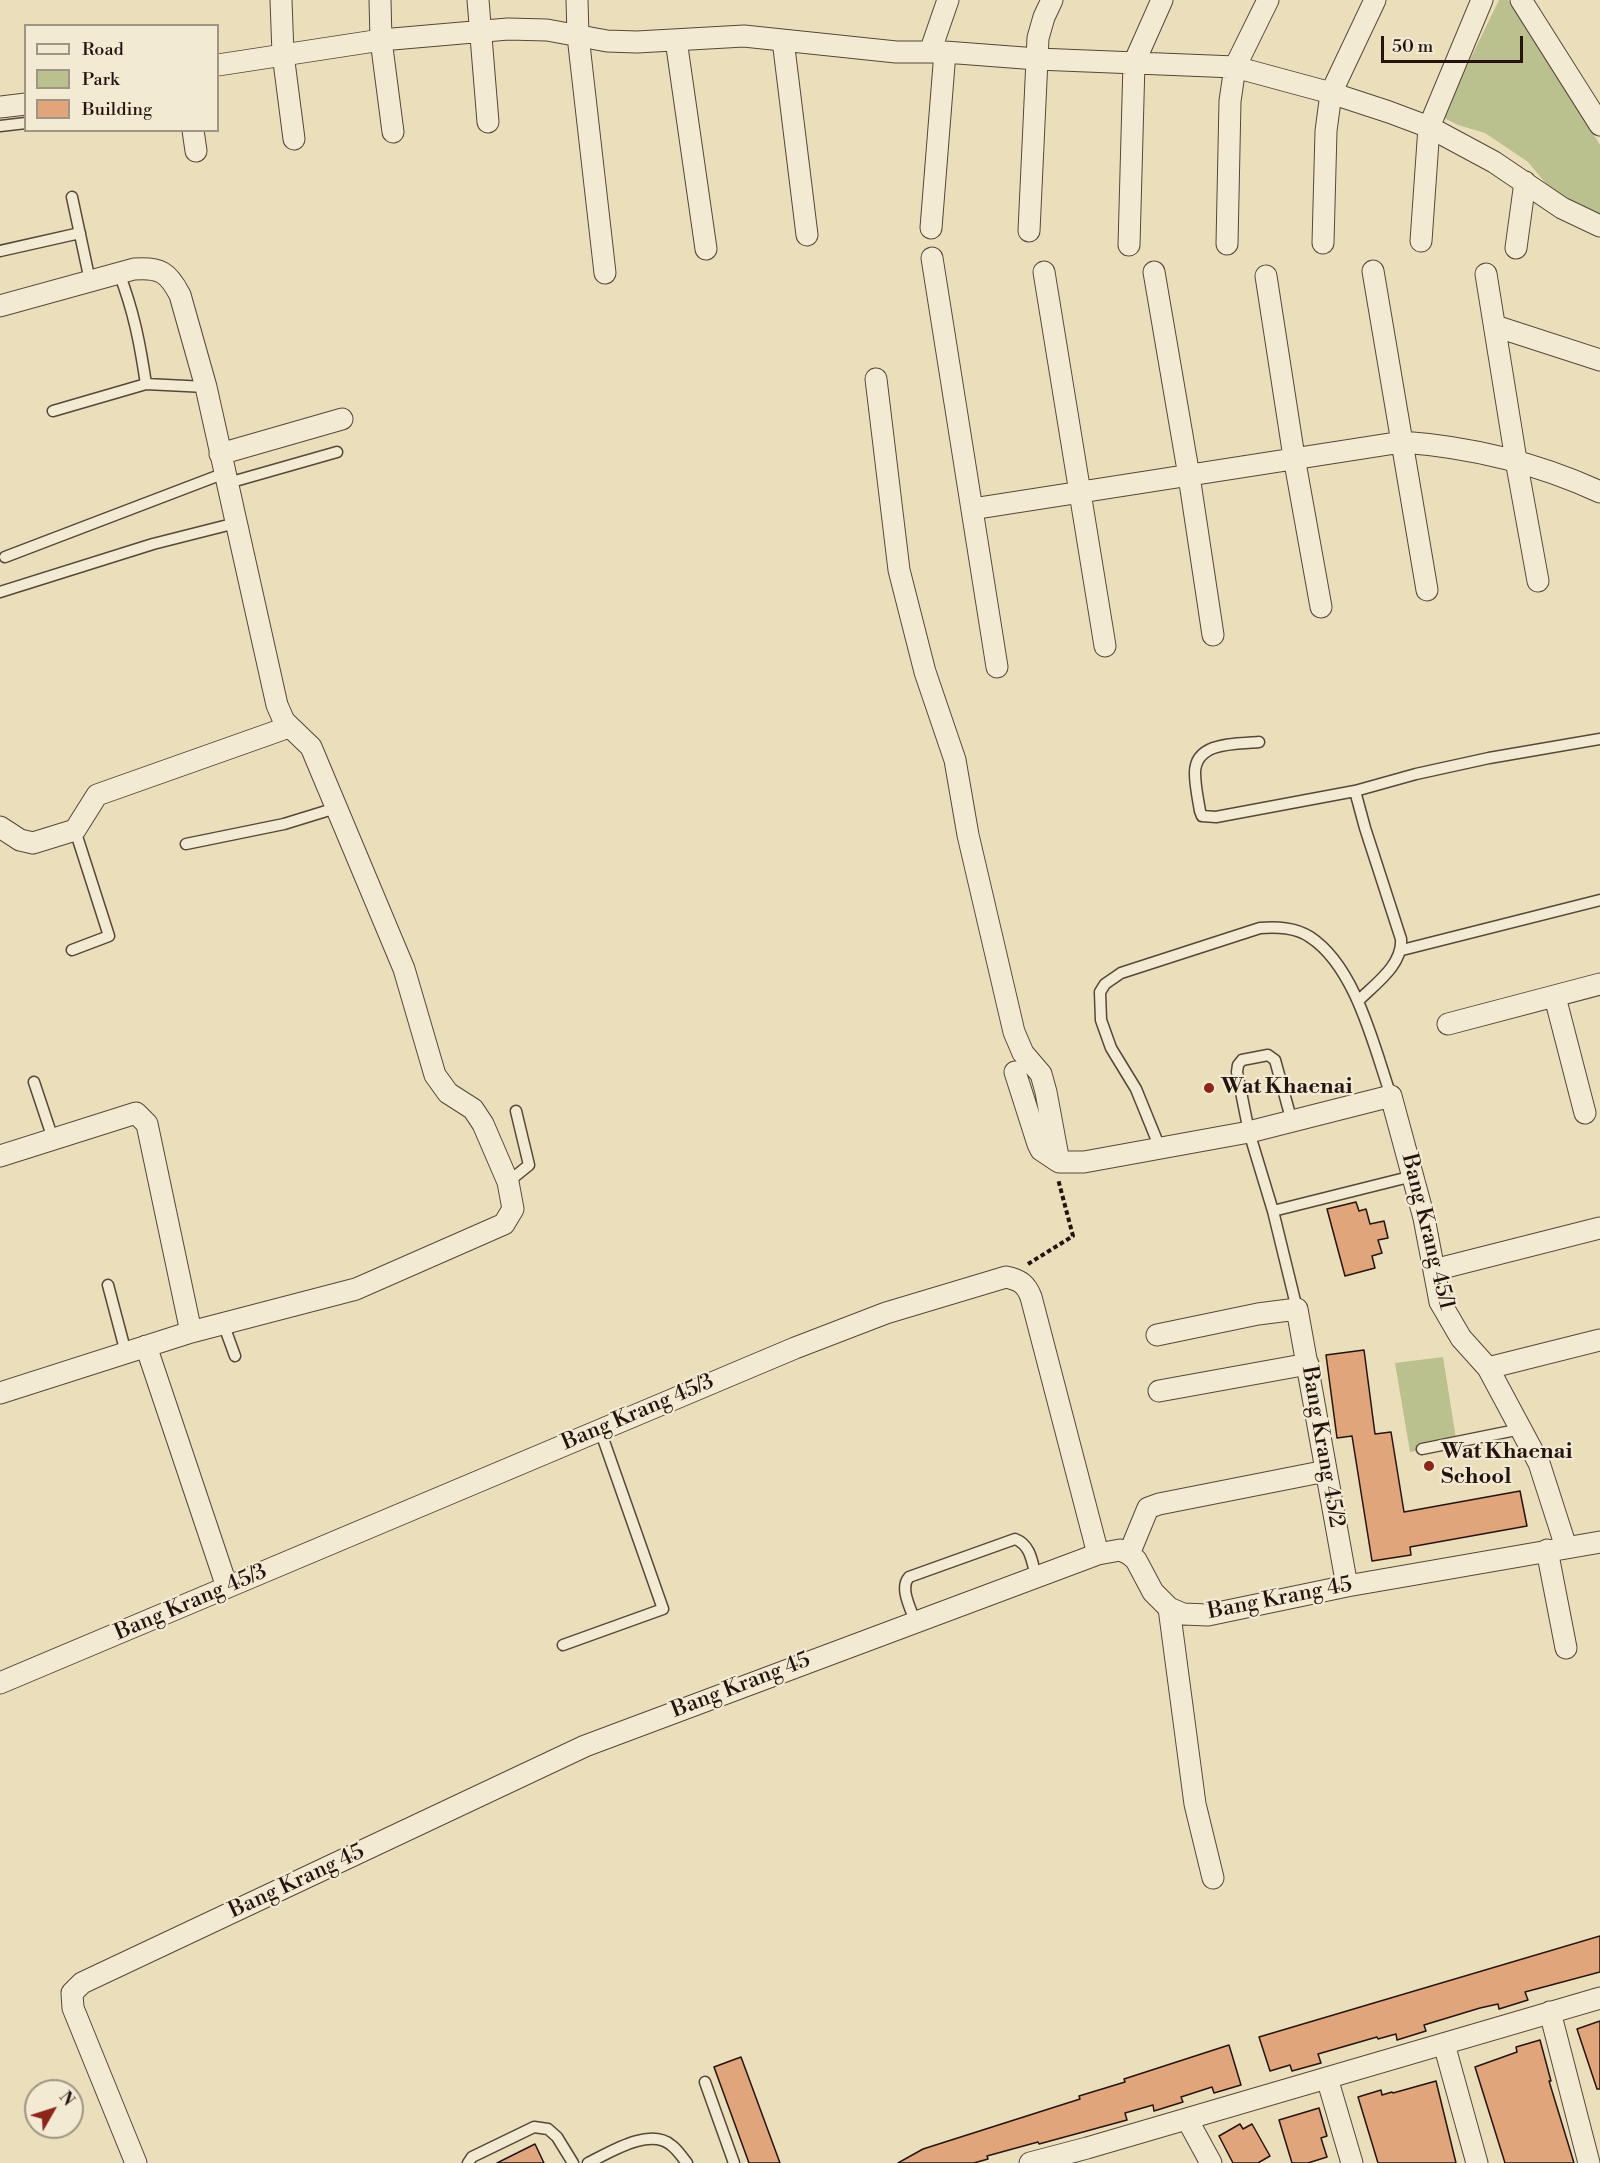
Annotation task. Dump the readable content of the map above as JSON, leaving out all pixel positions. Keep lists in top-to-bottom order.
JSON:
{
  "streets": {
    "street": [
      "Bang Krang 45/1",
      "Bang Krang 45/3",
      "Bang Krang 45/2",
      "Bang Krang 45"
    ]
  },
  "crossings": [
    ["Bang Krang 45/1", "Bang Krang 45"],
    ["Bang Krang 45/2", "Bang Krang 45"]
  ],
  "places": ["Wat Khaenai", "Wat Khaenai School"],
  "legend": ["Road", "Park", "Building"],
  "scale_bar": "50 m",
  "north": "top right"
}
